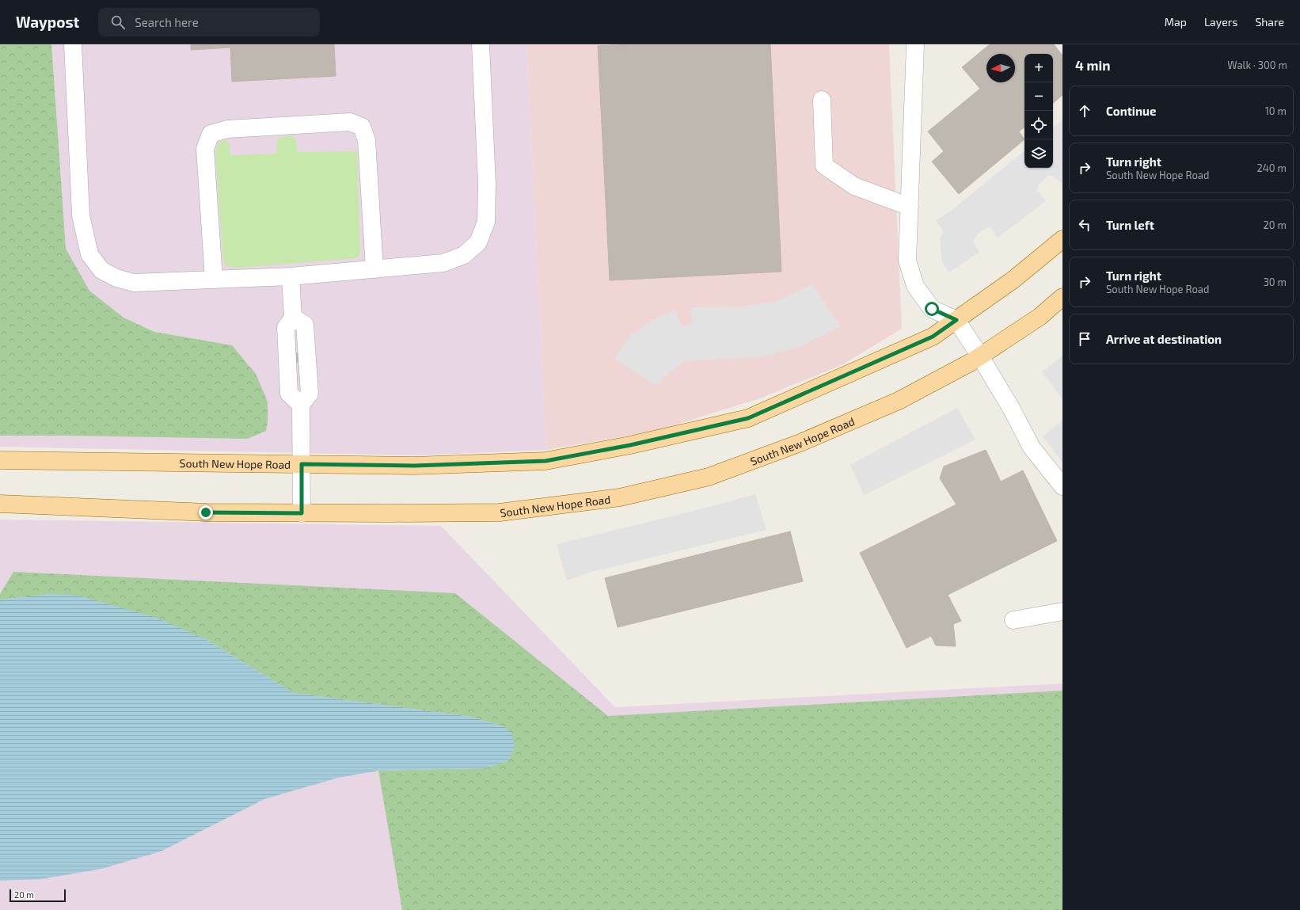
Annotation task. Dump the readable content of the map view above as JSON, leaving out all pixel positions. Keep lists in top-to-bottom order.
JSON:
{
  "streets": {
    "main road": ["South New Hope Road"]
  },
  "scale_bar": "20 m",
  "north": "left",
  "page": {
    "header": "Waypost",
    "search": "Search here",
    "nav": ["Map", "Layers", "Share"],
    "heading": ["4 min", "Walk · 300 m"],
    "map_buttons": ["+", "−"],
    "list": [
      ["Continue", "10 m"],
      ["Turn right", "South New Hope Road", "240 m"],
      ["Turn left", "20 m"],
      ["Turn right", "South New Hope Road", "30 m"],
      "Arrive at destination"
    ],
    "scale": "20 m"
  }
}
